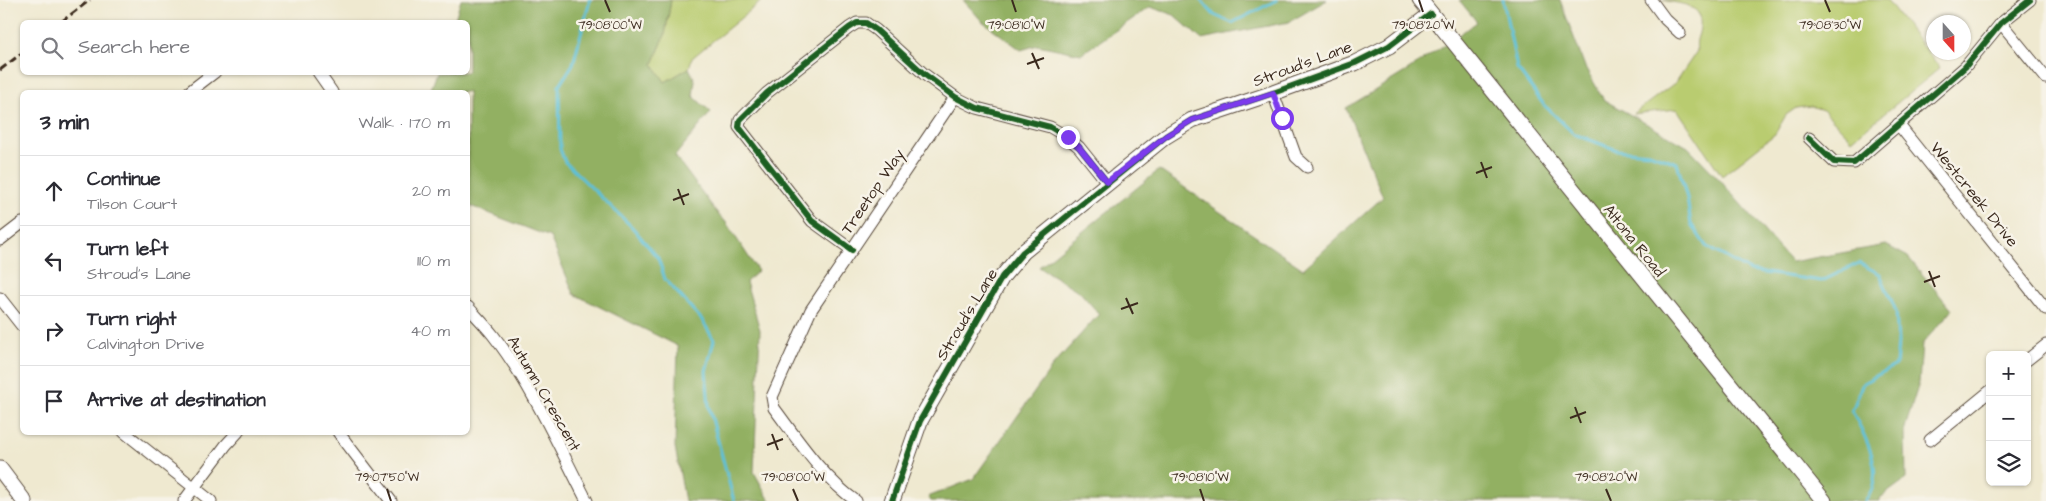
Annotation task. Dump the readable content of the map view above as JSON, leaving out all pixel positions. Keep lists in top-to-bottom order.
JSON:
{
  "streets": {
    "street": [
      "Stroud's Lane",
      "Treetop Way",
      "Westcreek Drive",
      "Altona Road",
      "Autumn Crescent"
    ]
  },
  "crossings": [
    ["Stroud's Lane", "Altona Road"]
  ],
  "north": "bottom",
  "page": {
    "search": "Search here",
    "heading": ["3 min", "Walk · 170 m"],
    "list": [
      ["Continue", "Tilson Court", "20 m"],
      ["Turn left", "Stroud's Lane", "110 m"],
      ["Turn right", "Calvington Drive", "40 m"],
      "Arrive at destination"
    ],
    "map_buttons": ["+", "−"]
  },
  "coordinates": [
    "79°08'00\"W",
    "79°08'10\"W",
    "79°08'20\"W",
    "79°08'30\"W",
    "79°07'50\"W"
  ]
}
